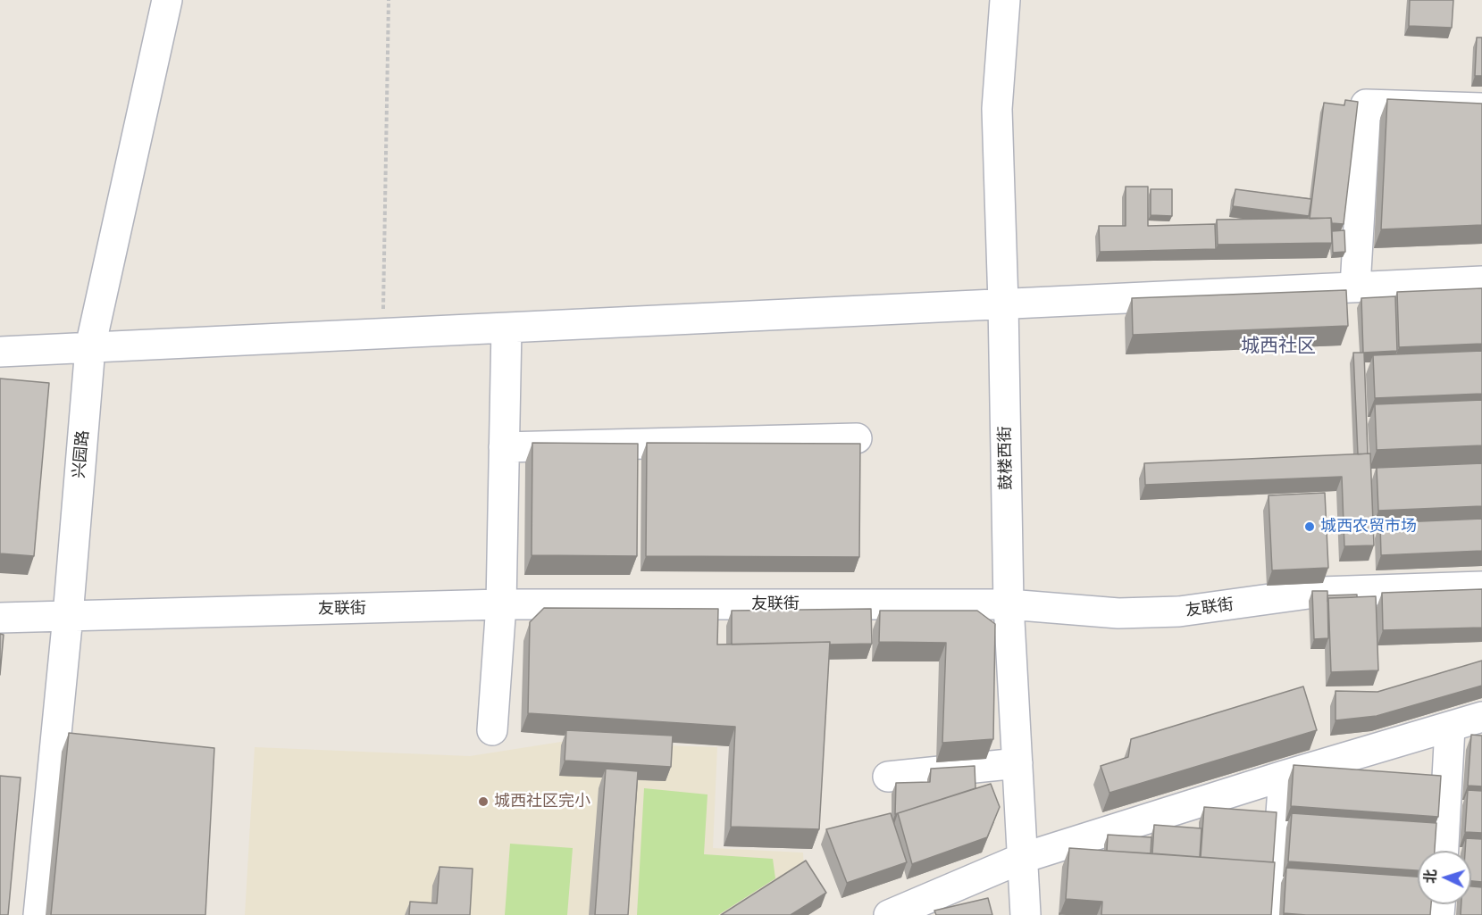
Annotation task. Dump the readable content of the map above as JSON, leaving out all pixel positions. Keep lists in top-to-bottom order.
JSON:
{
  "streets": {
    "street": ["兴园路", "鼓楼西街", "友联街"]
  },
  "crossings": [
    ["兴园路", "友联街"],
    ["鼓楼西街", "友联街"]
  ],
  "districts": ["城西社区"],
  "places": ["城西农贸市场", "城西社区完小"],
  "north": "left"
}
